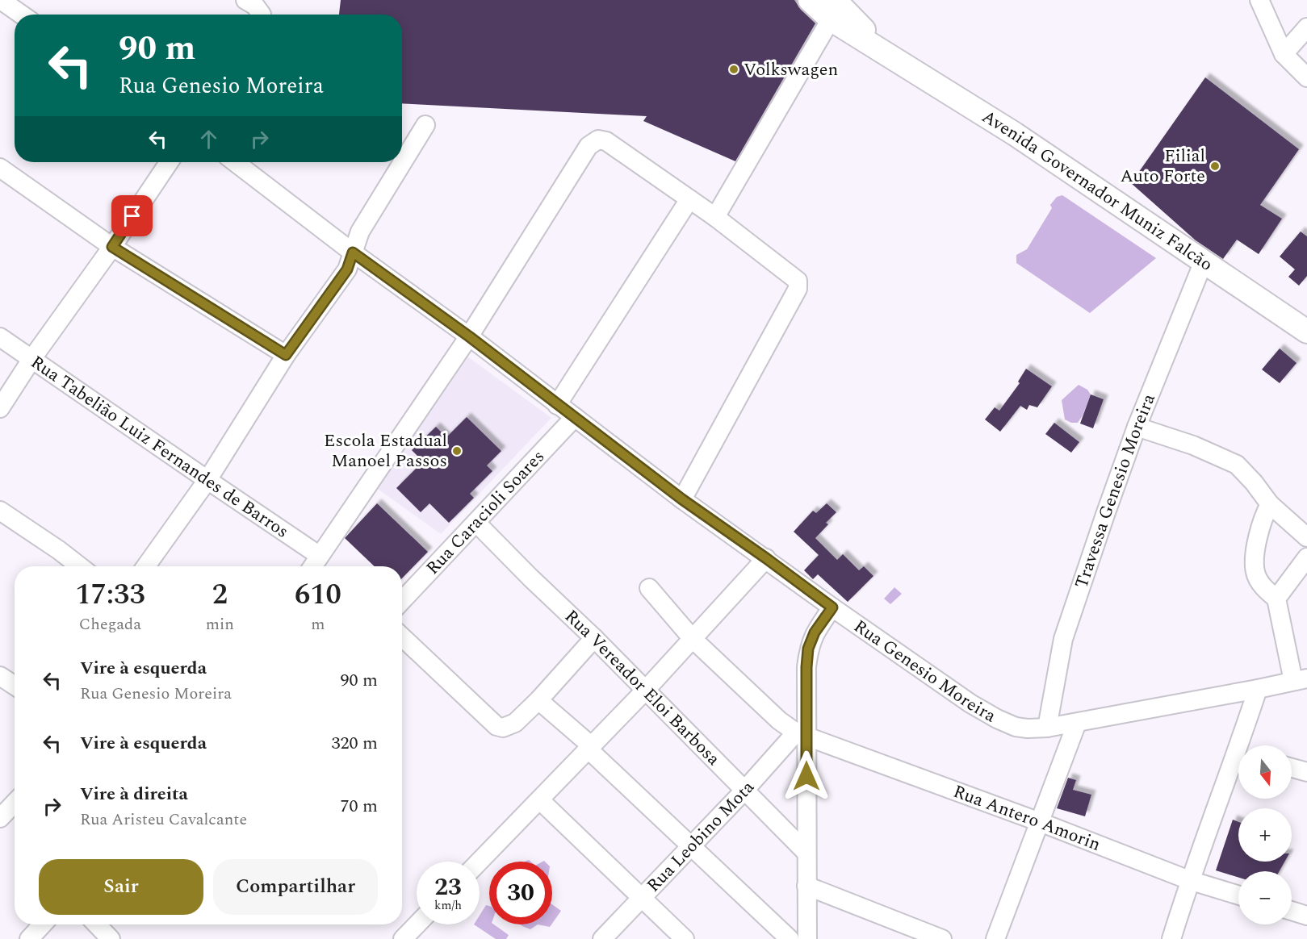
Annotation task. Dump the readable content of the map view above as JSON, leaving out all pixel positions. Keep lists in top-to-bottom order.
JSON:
{
  "streets": {
    "main road": ["Avenida Governador Muniz Falcão"],
    "street": [
      "Rua Tabelião Luiz Fernandes de Barros",
      "Travessa Genesio Moreira",
      "Rua Caracioli Soares",
      "Rua Genesio Moreira",
      "Rua Vereador Eloi Barbosa",
      "Rua Antero Amorin",
      "Rua Leobino Mota"
    ]
  },
  "crossings": [
    ["Avenida Governador Muniz Falcão", "Travessa Genesio Moreira"],
    ["Travessa Genesio Moreira", "Rua Genesio Moreira"],
    ["Rua Caracioli Soares", "Rua Genesio Moreira"],
    ["Rua Caracioli Soares", "Rua Vereador Eloi Barbosa"],
    ["Rua Vereador Eloi Barbosa", "Rua Leobino Mota"],
    ["Rua Antero Amorin", "Rua Leobino Mota"]
  ],
  "places": ["Volkswagen", "Filial Auto Forte", "Escola Estadual Manoel Passos"],
  "north": "bottom",
  "page": {
    "turn": ["90 m", "Rua Genesio Moreira"],
    "eta": [
      "17:33",
      "Chegada",
      "2",
      "min",
      "610",
      "m"
    ],
    "list": [
      {
        "name": "Vire à esquerda",
        "note": "Rua Genesio Moreira",
        "value": "90 m"
      },
      {
        "name": "Vire à esquerda",
        "value": "320 m"
      },
      {
        "name": "Vire à direita",
        "note": "Rua Aristeu Cavalcante",
        "value": "70 m"
      }
    ],
    "map_buttons": ["+", "−"],
    "buttons": ["Sair", "Compartilhar"],
    "speed": "23 km/h",
    "limit": "30"
  }
}
